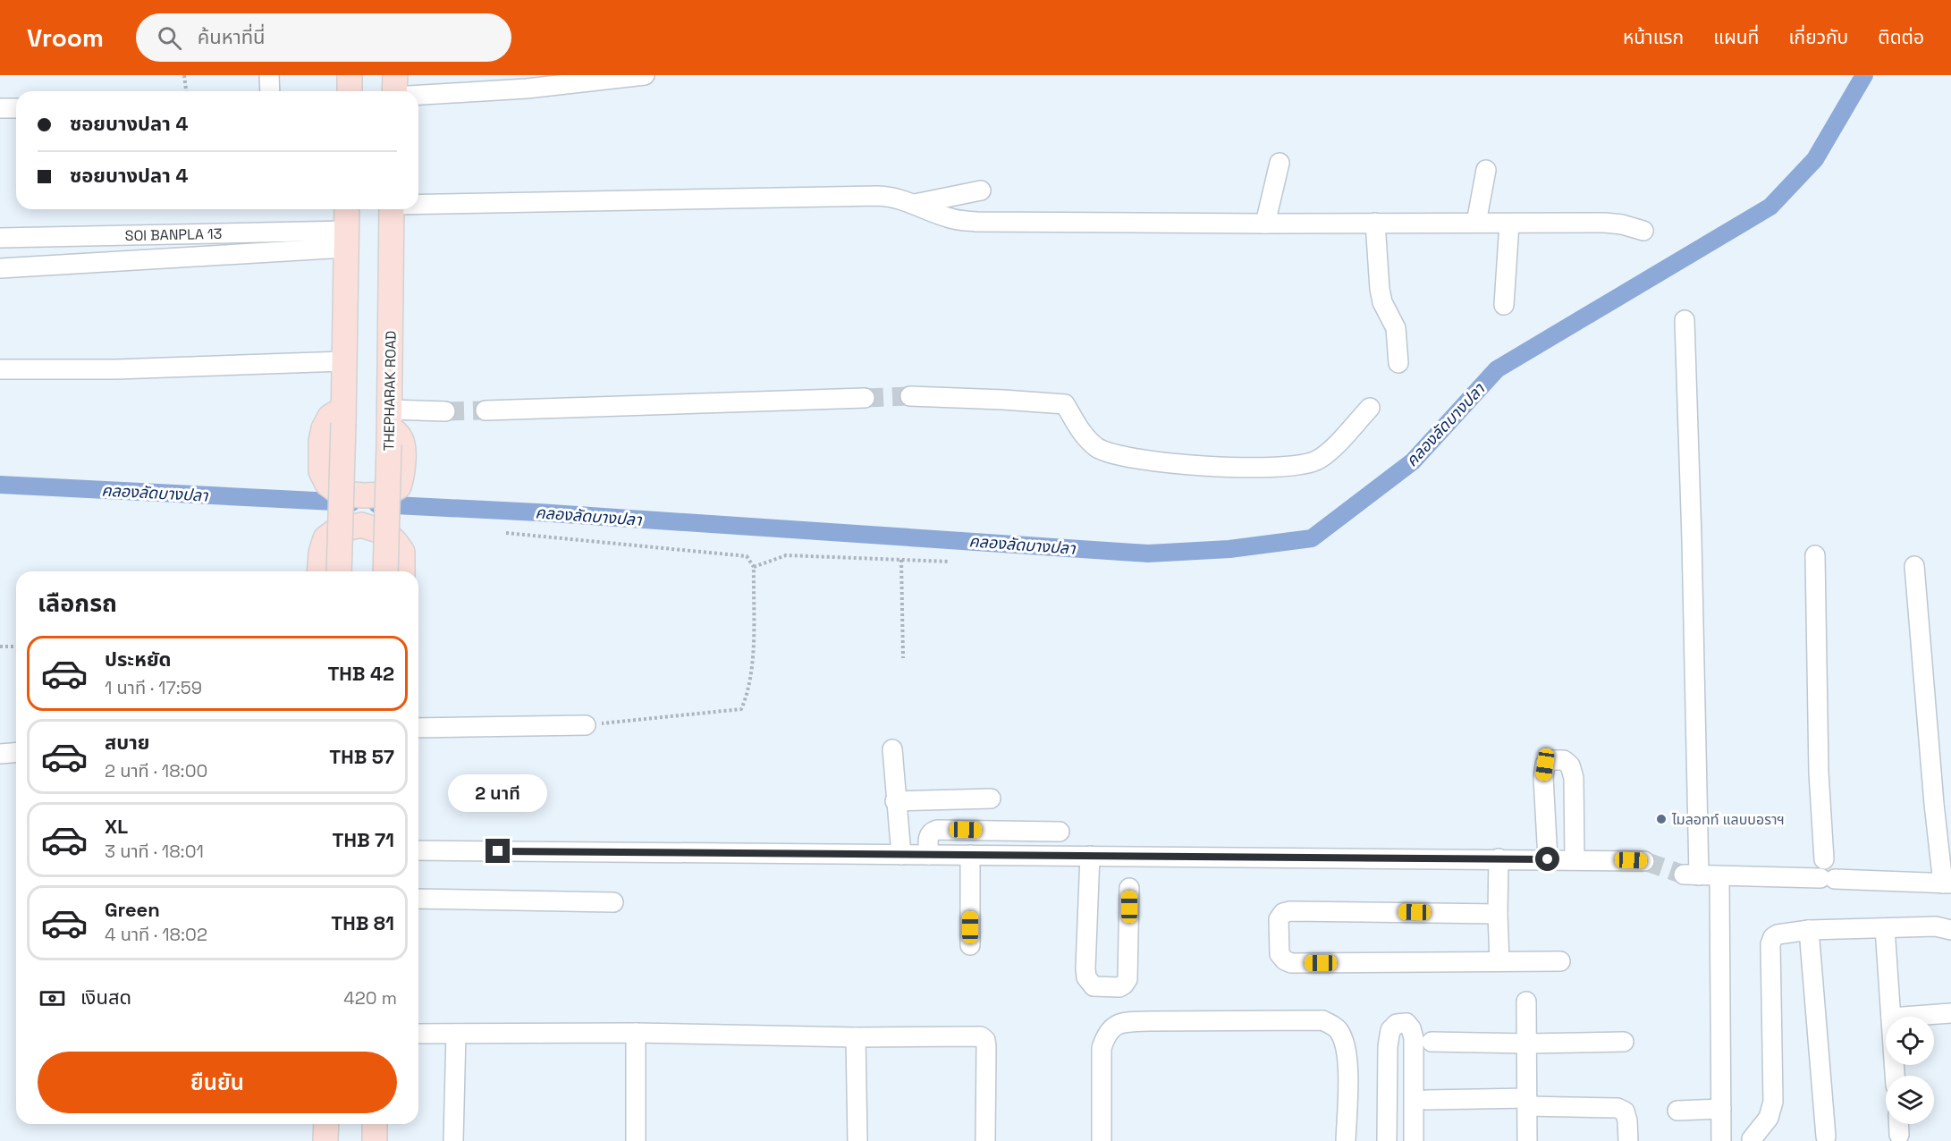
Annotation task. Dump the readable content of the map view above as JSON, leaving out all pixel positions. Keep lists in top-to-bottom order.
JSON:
{
  "streets": {
    "main road": ["THEPHARAK ROAD"],
    "street": ["SOI BANPLA 13"]
  },
  "water": ["คลองลัดบางปลา"],
  "places": ["ไมลอทท์ แลบบอราฯ"],
  "page": {
    "header": "Vroom",
    "search": "ค้นหาที่นี่",
    "nav": [
      "หน้าแรก",
      "แผนที่",
      "เกี่ยวกับ",
      "ติดต่อ"
    ],
    "banner": ["ซอยบางปลา 4", "ซอยบางปลา 4"],
    "heading": "เลือกรถ",
    "list": [
      {
        "name": "ประหยัด",
        "note": "1 นาที · 17:59",
        "value": "THB 42"
      },
      {
        "name": "สบาย",
        "note": "2 นาที · 18:00",
        "value": "THB 57"
      },
      {
        "name": "XL",
        "note": "3 นาที · 18:01",
        "value": "THB 71"
      },
      {
        "name": "Green",
        "note": "4 นาที · 18:02",
        "value": "THB 81"
      }
    ],
    "bubble": "2 นาที",
    "pay": ["เงินสด", "420 m"],
    "buttons": "ยืนยัน"
  }
}
